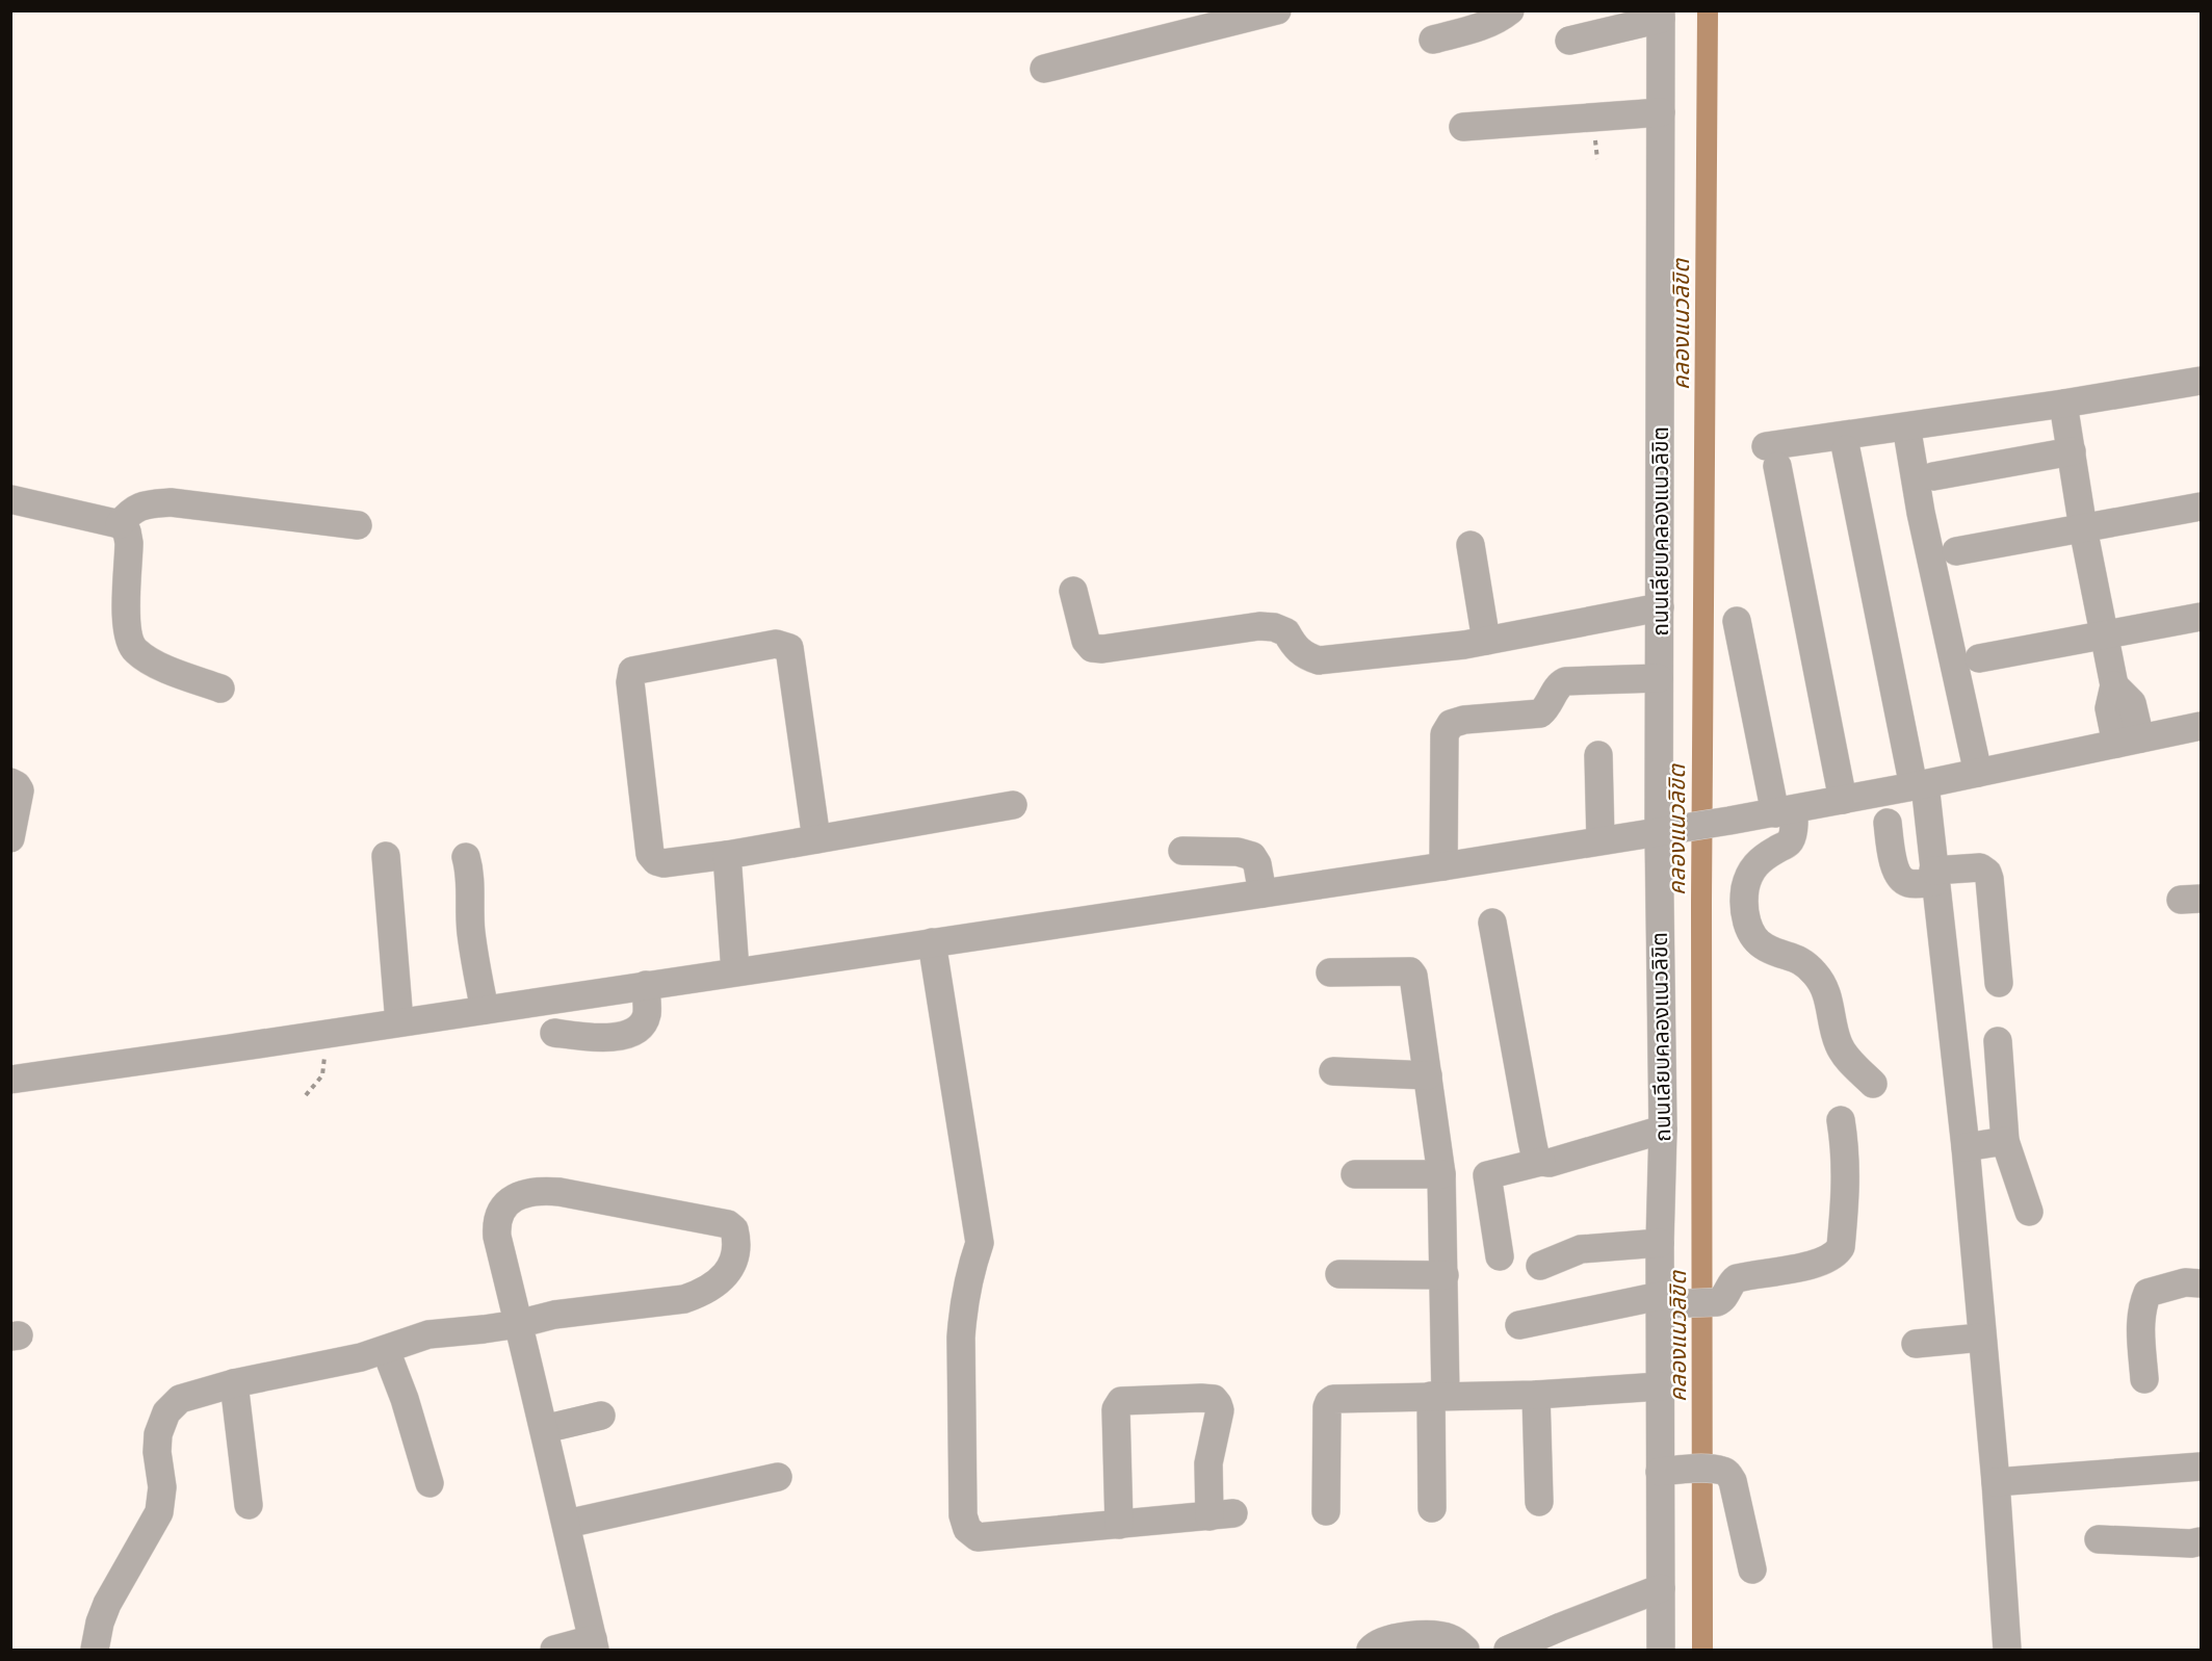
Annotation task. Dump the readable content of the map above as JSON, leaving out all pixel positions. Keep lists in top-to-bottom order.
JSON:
{
  "streets": {
    "street": ["ถนนเลียบคลองแนวลิขิต"]
  },
  "water": ["คลองแนวลิขิต"]
}
